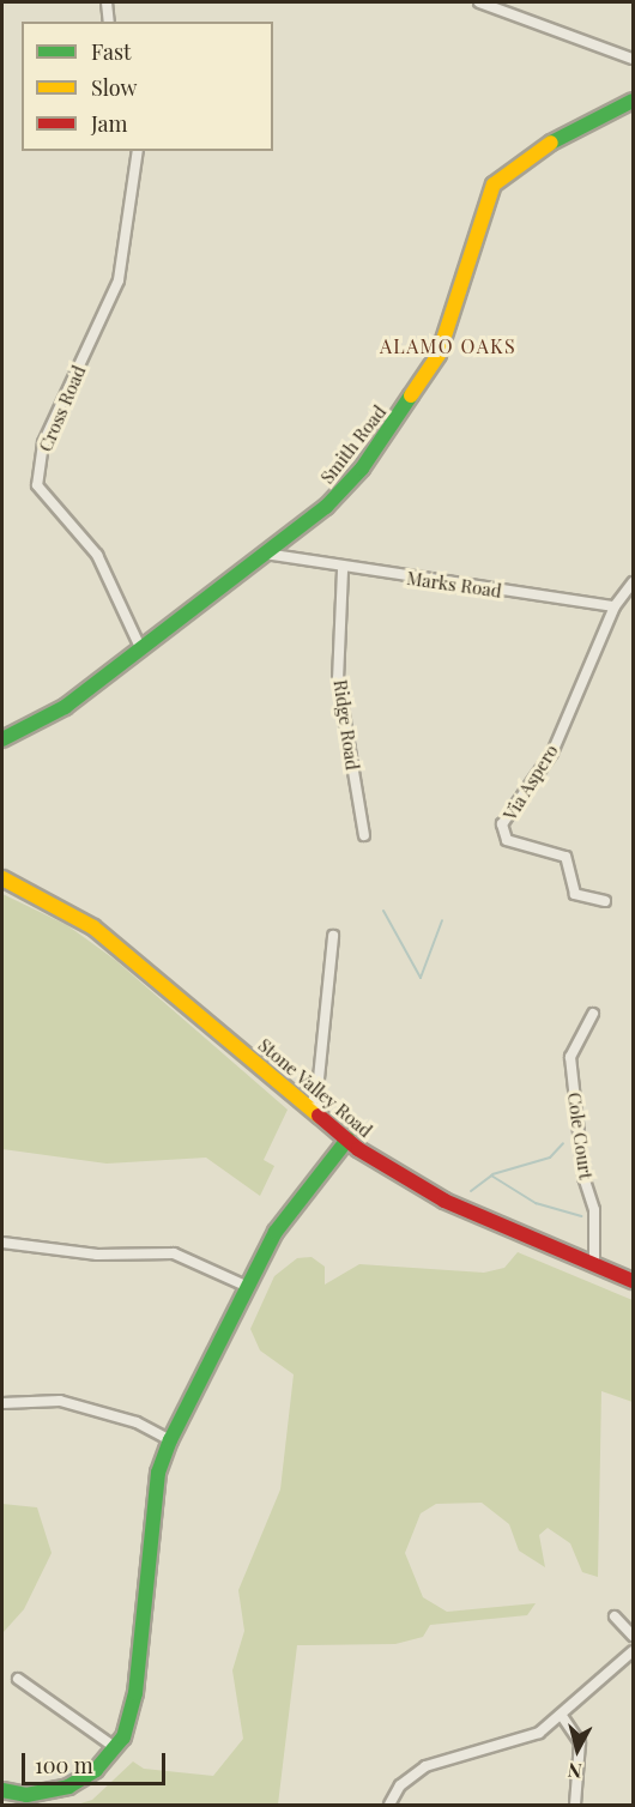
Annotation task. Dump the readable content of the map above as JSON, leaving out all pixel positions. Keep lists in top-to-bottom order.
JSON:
{
  "streets": {
    "street": [
      "Cross Road",
      "Smith Road",
      "Marks Road",
      "Ridge Road",
      "Via Aspero",
      "Stone Valley Road",
      "Cole Court"
    ]
  },
  "crossings": [
    ["Cross Road", "Smith Road"],
    ["Smith Road", "Marks Road"],
    ["Marks Road", "Ridge Road"],
    ["Marks Road", "Via Aspero"],
    ["Stone Valley Road", "Cole Court"]
  ],
  "districts": ["ALAMO OAKS"],
  "legend": ["Fast", "Slow", "Jam"],
  "scale_bar": "100 m",
  "north": "bottom"
}
